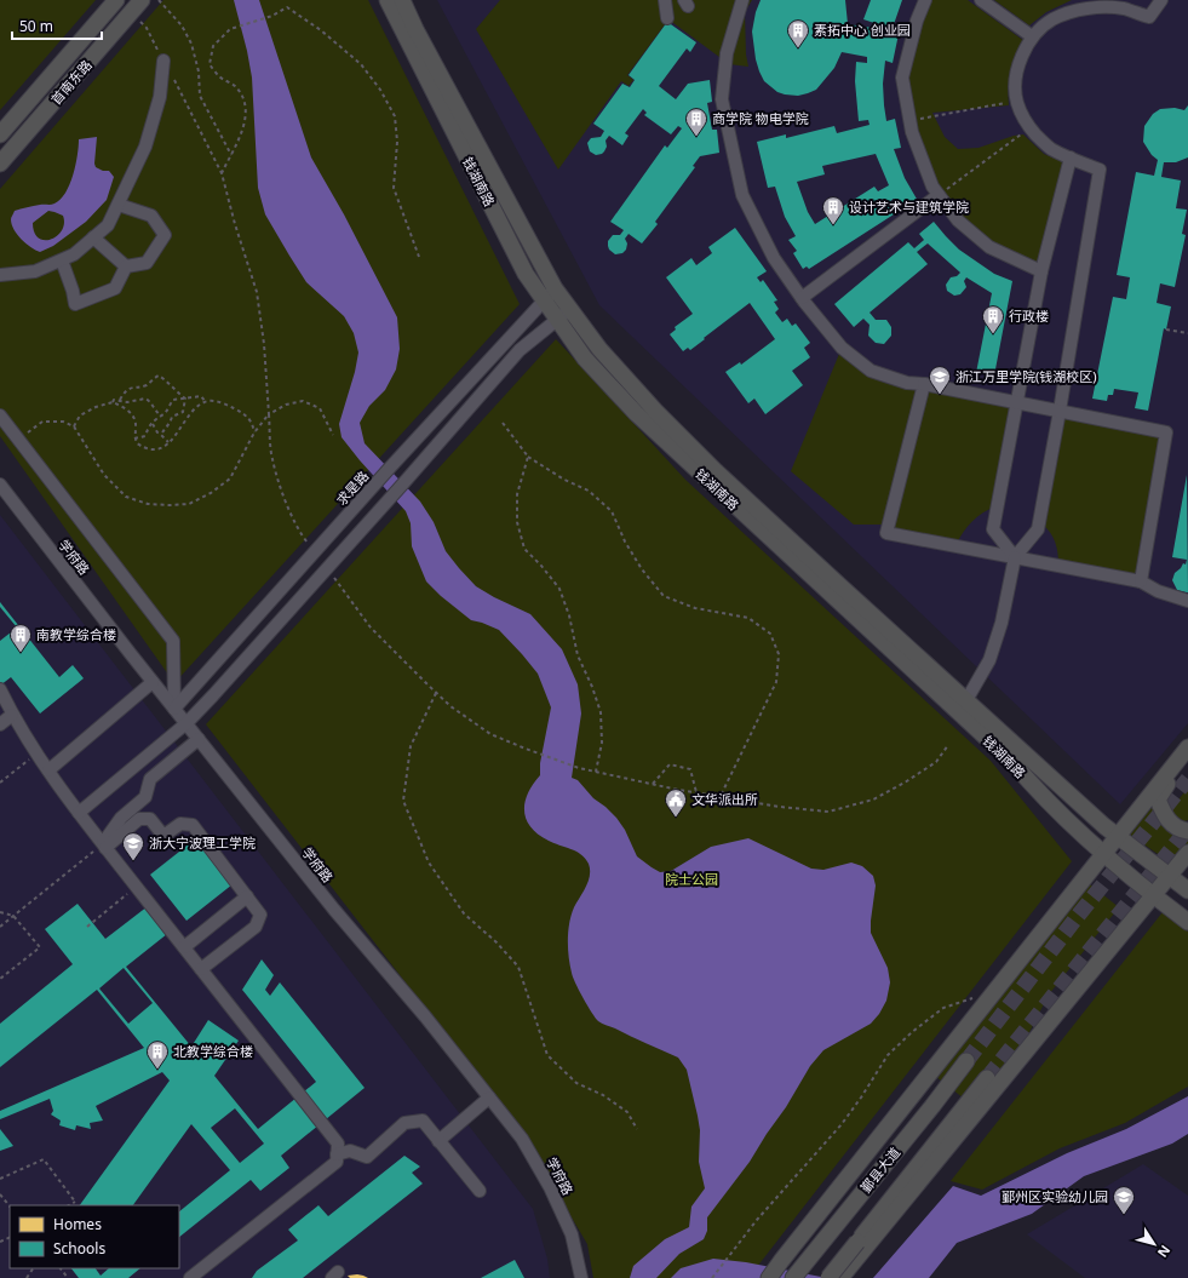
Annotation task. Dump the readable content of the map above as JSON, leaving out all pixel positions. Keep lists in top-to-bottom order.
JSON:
{
  "streets": {
    "main road": ["首南东路", "钱湖南路", "鄞县大道"],
    "street": ["求是路", "学府路"]
  },
  "crossings": [
    ["钱湖南路", "求是路"],
    ["求是路", "学府路"]
  ],
  "parks": ["院士公园"],
  "places": {
    "building": [
      "素拓中心 创业园",
      "商学院 物电学院",
      "设计艺术与建筑学院",
      "行政楼",
      "南教学综合楼",
      "北教学综合楼"
    ],
    "school or university": ["浙江万里学院(钱湖校区)", "浙大宁波理工学院", "鄞州区实验幼儿园"],
    "public building": ["文华派出所"]
  },
  "legend": ["Homes", "Schools"],
  "scale_bar": "50 m",
  "north": "bottom right"
}
